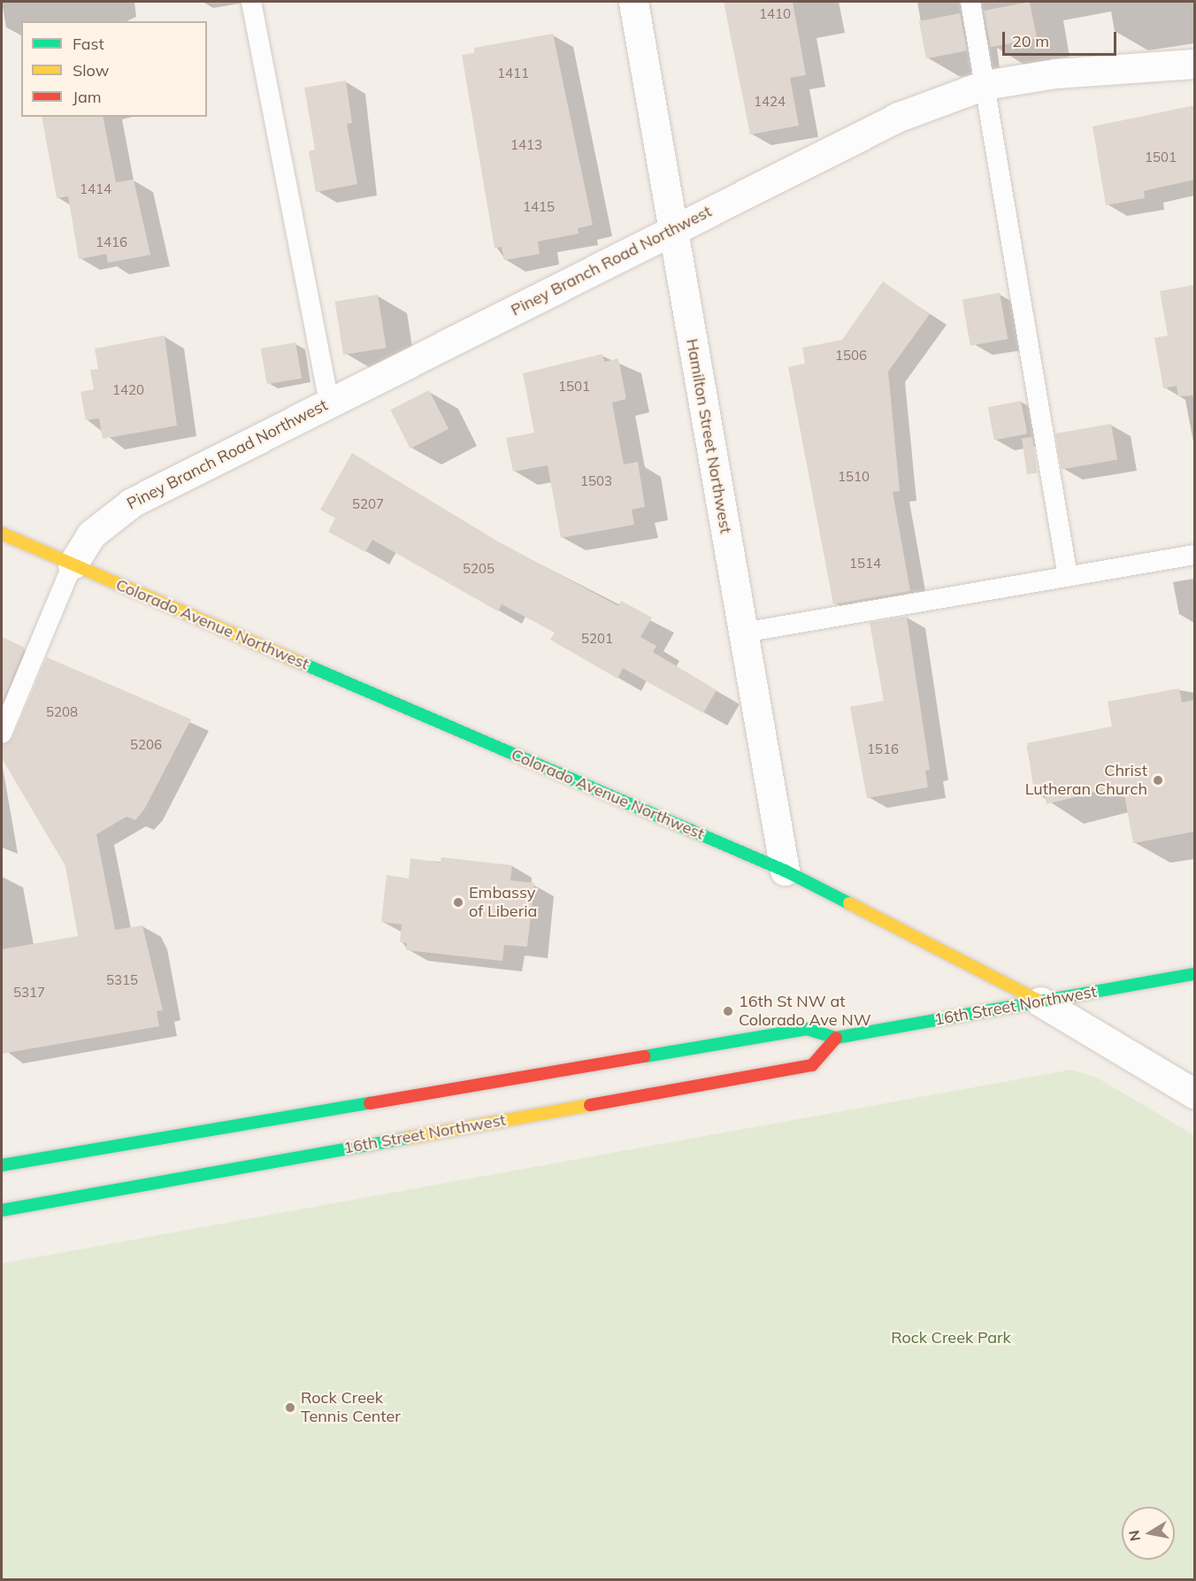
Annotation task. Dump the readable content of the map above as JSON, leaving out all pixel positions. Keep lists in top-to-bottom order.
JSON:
{
  "streets": {
    "main road": ["Colorado Avenue Northwest", "16th Street Northwest"],
    "street": ["Piney Branch Road Northwest", "Hamilton Street Northwest"]
  },
  "crossings": [
    ["Piney Branch Road Northwest", "Hamilton Street Northwest"],
    ["Piney Branch Road Northwest", "Colorado Avenue Northwest"],
    ["Hamilton Street Northwest", "Colorado Avenue Northwest"],
    ["Colorado Avenue Northwest", "16th Street Northwest"]
  ],
  "parks": ["Rock Creek Park"],
  "places": [
    "Christ Lutheran Church",
    "Embassy of Liberia",
    "16th St NW at Colorado Ave NW",
    "Rock Creek Tennis Center"
  ],
  "house_numbers": [
    "1410",
    "1411",
    "1424",
    "1413",
    "1501",
    "1414",
    "1415",
    "1416",
    "1506",
    "1501",
    "1420",
    "1510",
    "1503",
    "5207",
    "1514",
    "5205",
    "5201",
    "5208",
    "5206",
    "1516",
    "5315",
    "5317"
  ],
  "legend": ["Fast", "Slow", "Jam"],
  "scale_bar": "20 m",
  "north": "left"
}
